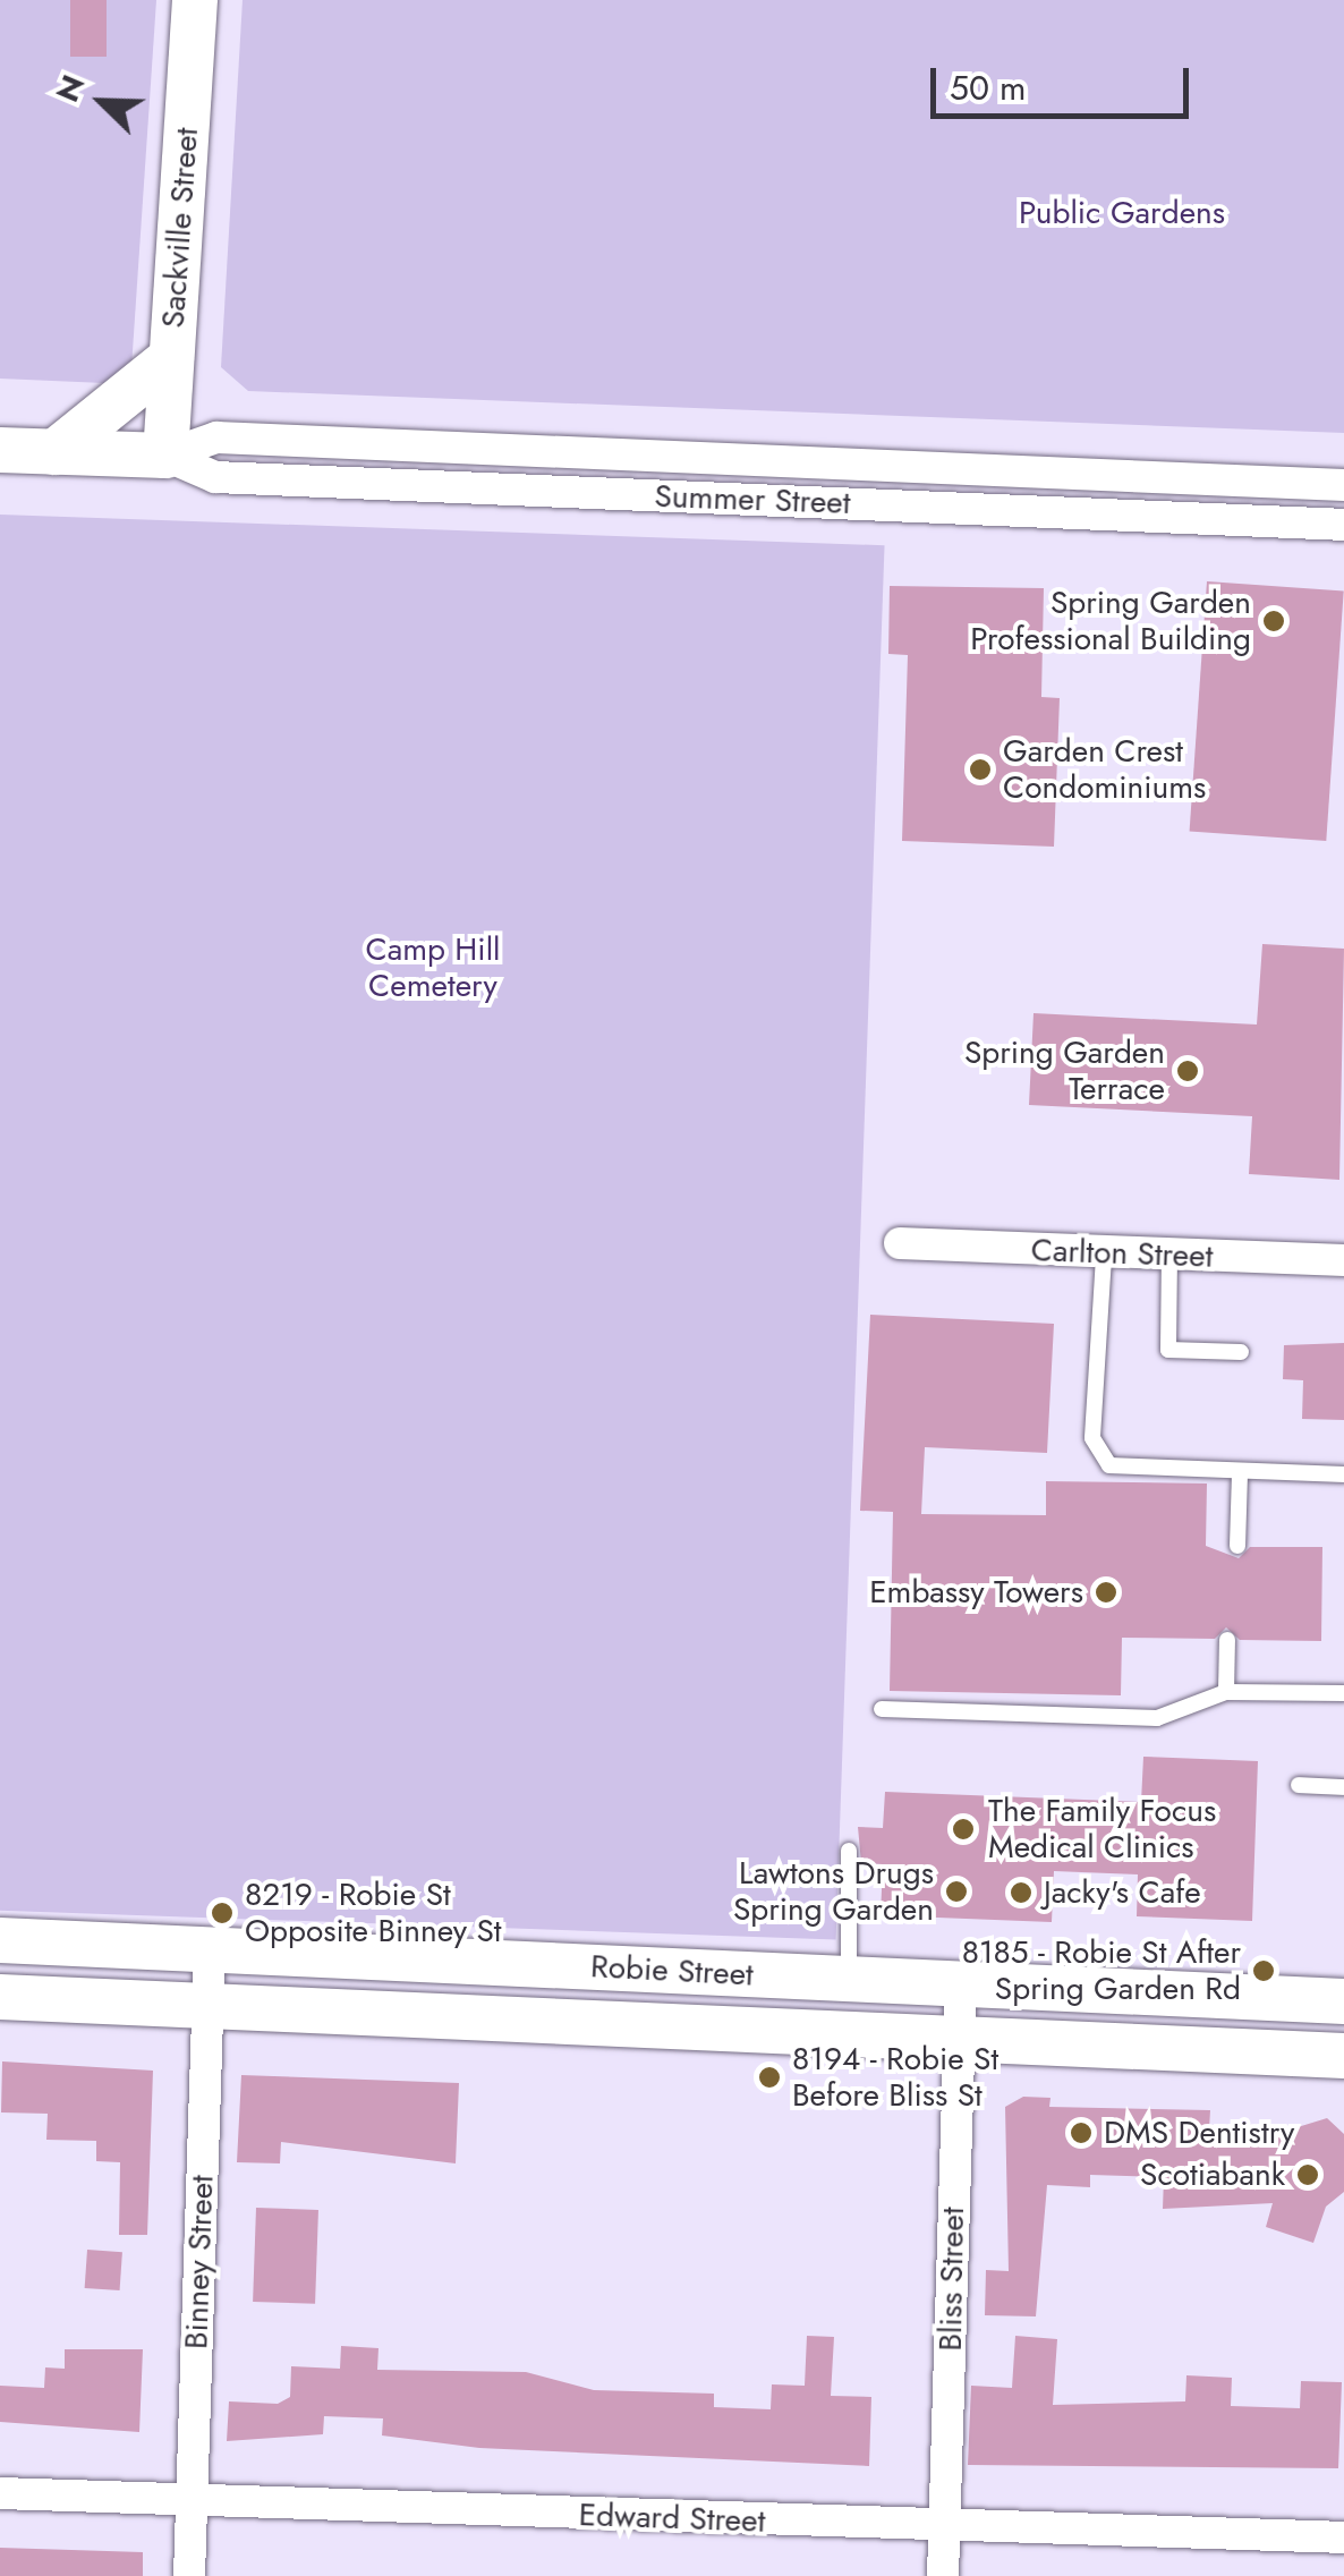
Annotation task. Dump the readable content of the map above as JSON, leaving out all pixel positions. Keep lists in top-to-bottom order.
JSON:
{
  "streets": {
    "main road": ["Sackville Street", "Summer Street", "Robie Street"],
    "street": [
      "Carlton Street",
      "Binney Street",
      "Bliss Street",
      "Edward Street"
    ]
  },
  "crossings": [
    ["Sackville Street", "Summer Street"],
    ["Robie Street", "Binney Street"],
    ["Robie Street", "Bliss Street"],
    ["Binney Street", "Edward Street"],
    ["Bliss Street", "Edward Street"]
  ],
  "parks": ["Public Gardens", "Camp Hill Cemetery"],
  "places": [
    "Spring Garden Professional Building",
    "Garden Crest Condominiums",
    "Spring Garden Terrace",
    "Embassy Towers",
    "The Family Focus Medical Clinics",
    "Lawtons Drugs Spring Garden",
    "Jacky's Cafe",
    "8219 - Robie St Opposite Binney St",
    "8185 - Robie St After Spring Garden Rd",
    "8194 - Robie St Before Bliss St",
    "DMS Dentistry",
    "Scotiabank"
  ],
  "scale_bar": "50 m",
  "north": "top left"
}
